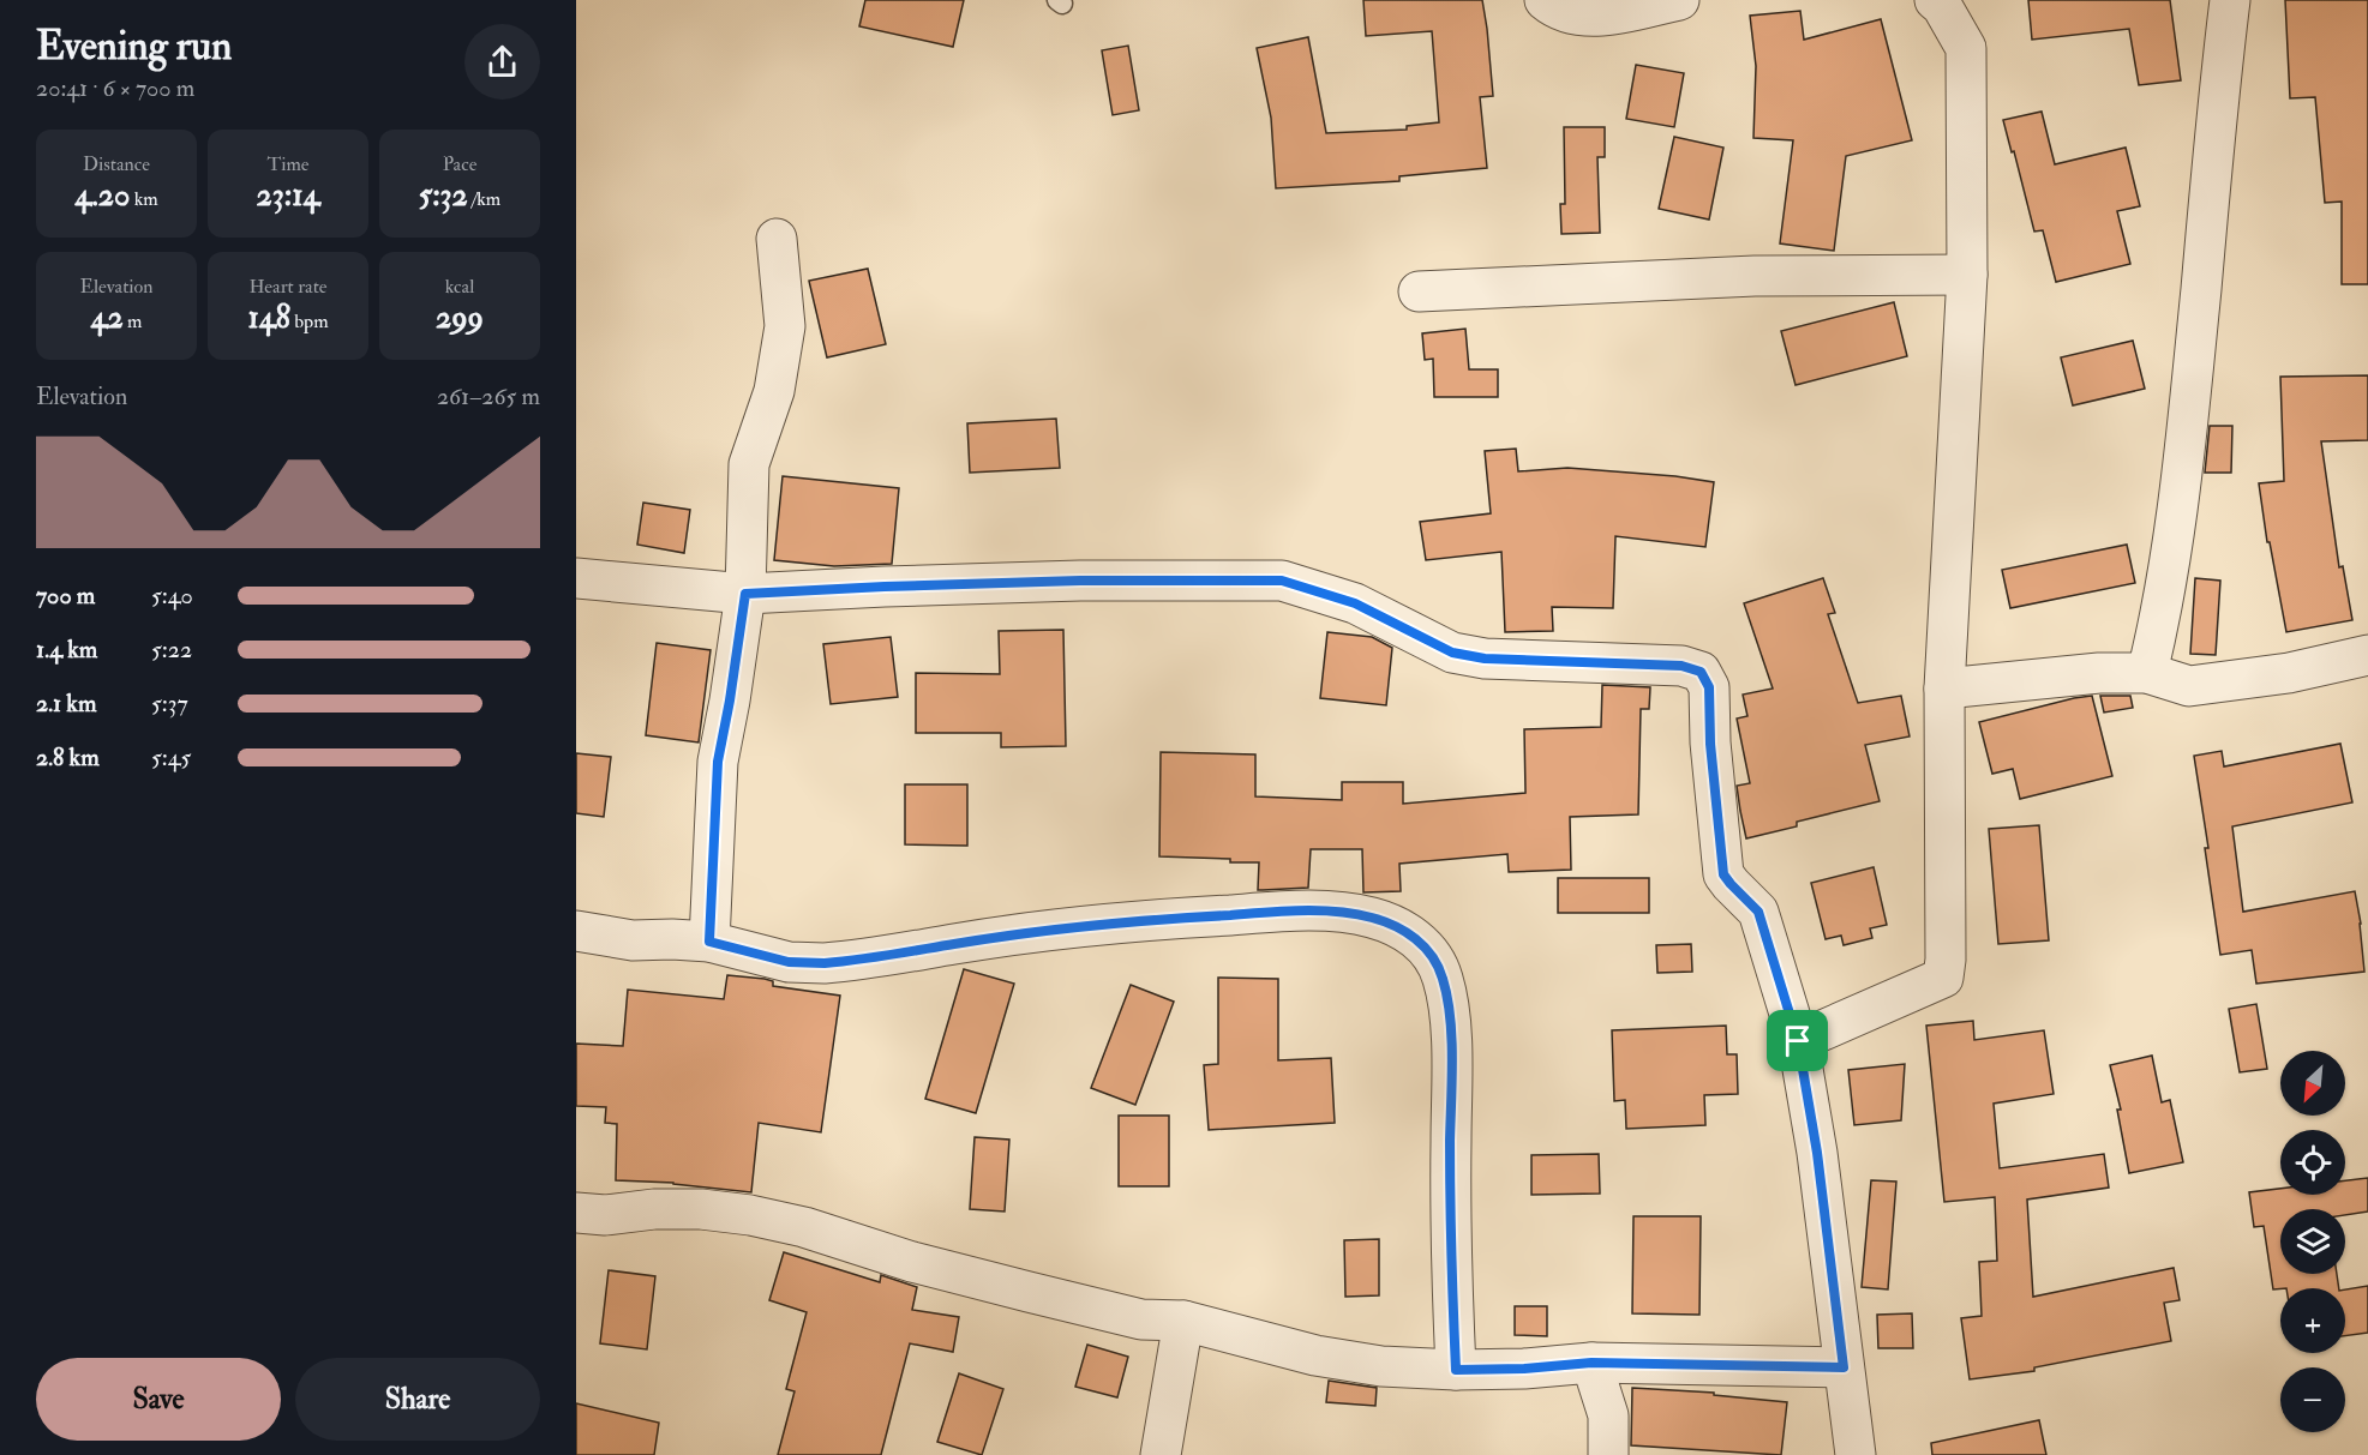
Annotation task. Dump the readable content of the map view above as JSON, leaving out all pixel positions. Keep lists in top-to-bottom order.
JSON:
{
  "north": "bottom left",
  "page": {
    "heading": ["Evening run", "20:41 · 6 × 700 m"],
    "stats": [
      ["Distance", "4.20 km"],
      ["Time", "23:14"],
      ["Pace", "5:32 /km"],
      ["Elevation", "42 m"],
      ["Heart rate", "148 bpm"],
      ["kcal", "299"]
    ],
    "chart": ["Elevation", "261–265 m"],
    "list": [
      {
        "name": "700 m",
        "note": "5:40"
      },
      {
        "name": "1.4 km",
        "note": "5:22"
      },
      {
        "name": "2.1 km",
        "note": "5:37"
      },
      {
        "name": "2.8 km",
        "note": "5:45"
      }
    ],
    "map_buttons": ["+", "−"],
    "buttons": ["Save", "Share"]
  }
}
